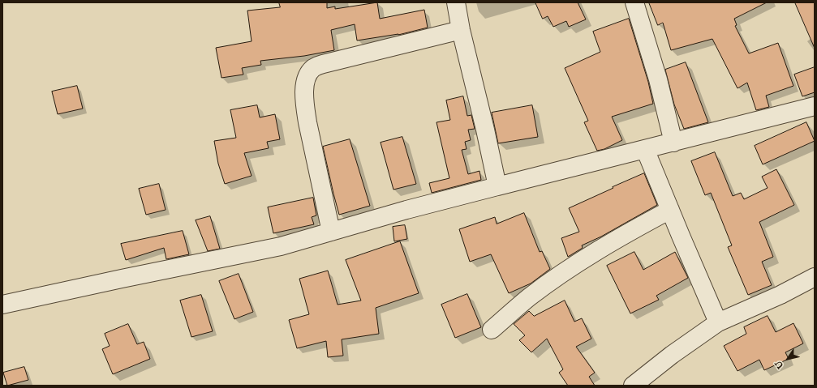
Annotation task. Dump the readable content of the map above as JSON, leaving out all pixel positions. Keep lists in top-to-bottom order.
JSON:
{
  "north": "bottom left"
}
